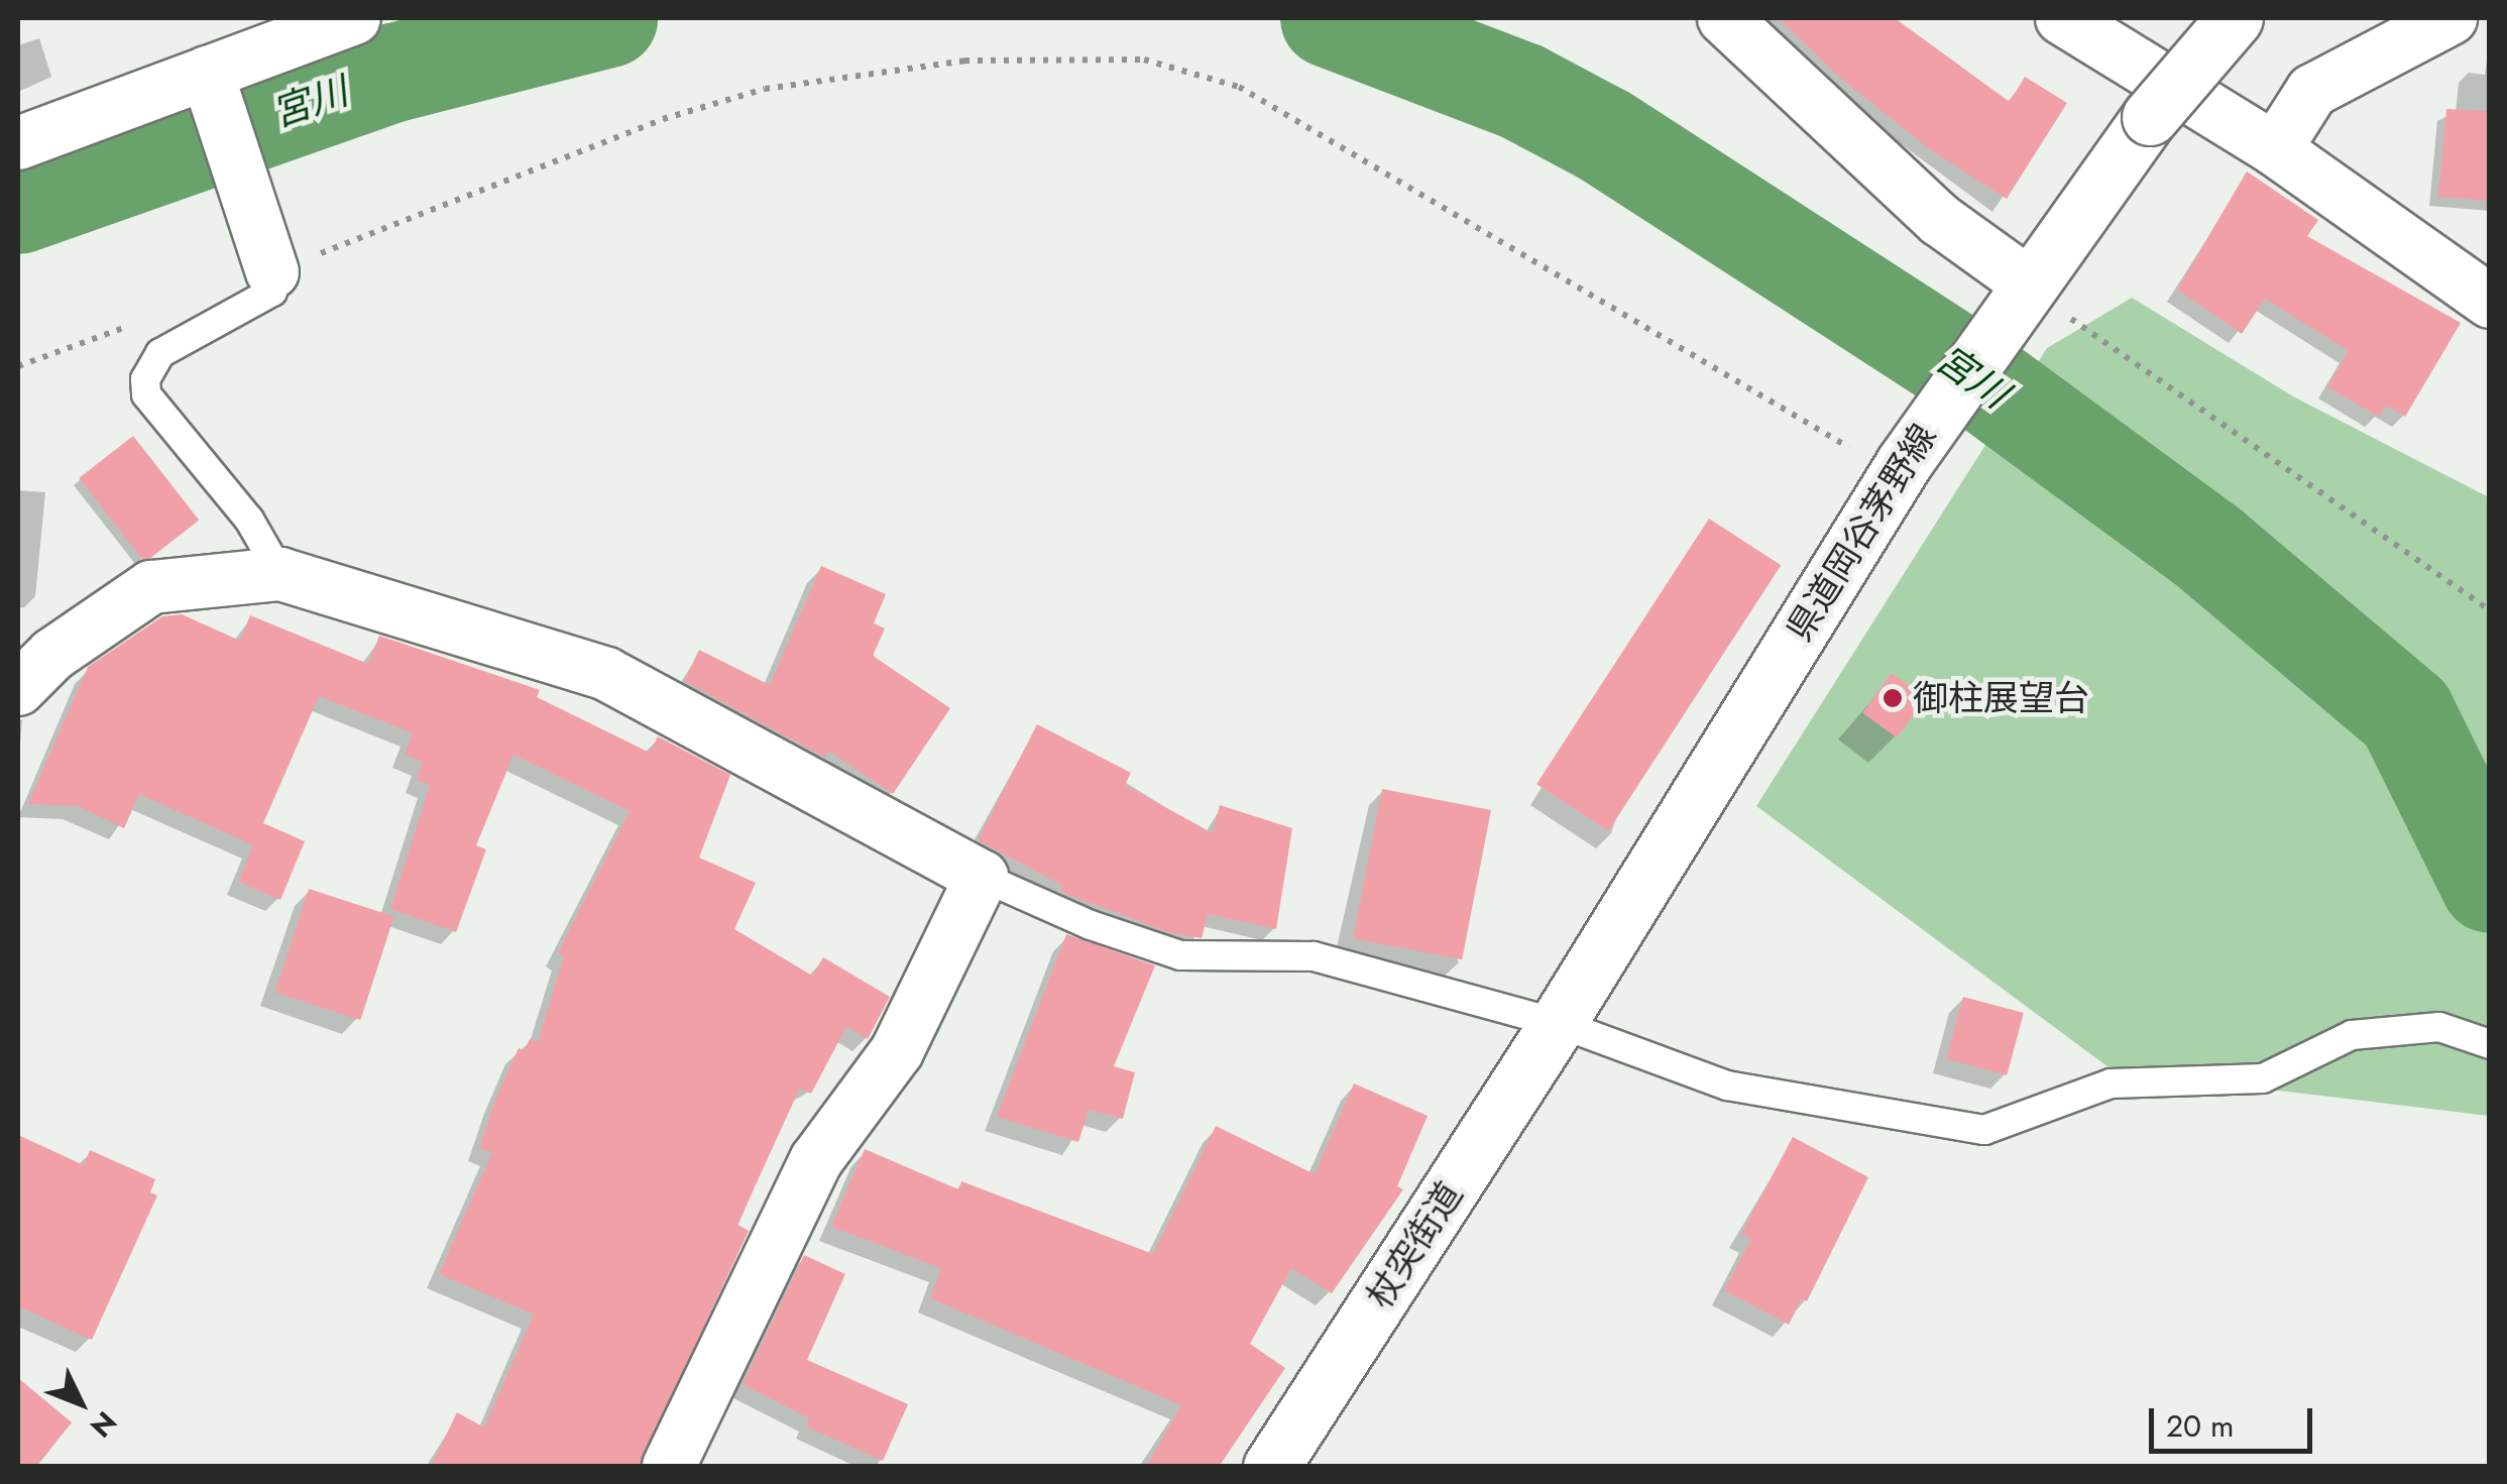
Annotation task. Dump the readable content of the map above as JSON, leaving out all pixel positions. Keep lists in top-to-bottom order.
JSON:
{
  "streets": {
    "main road": ["県道岡谷茅野線", "杖突街道"]
  },
  "crossings": [
    ["県道岡谷茅野線", "杖突街道"]
  ],
  "water": ["宮川"],
  "places": ["御柱展望台"],
  "scale_bar": "20 m",
  "north": "bottom right"
}
